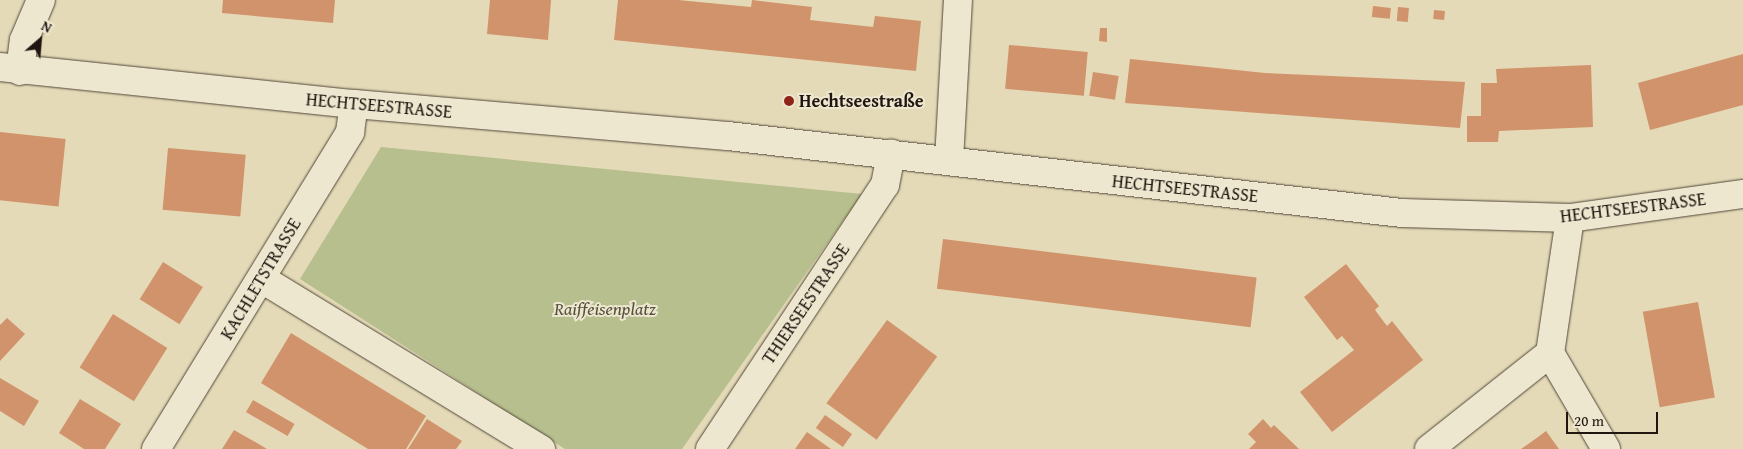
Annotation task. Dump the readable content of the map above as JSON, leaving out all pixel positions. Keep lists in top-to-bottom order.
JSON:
{
  "streets": {
    "street": ["HECHTSEESTRASSE", "KACHLETSTRASSE", "THIERSEESTRASSE"]
  },
  "crossings": [
    ["HECHTSEESTRASSE", "KACHLETSTRASSE"],
    ["HECHTSEESTRASSE", "THIERSEESTRASSE"]
  ],
  "parks": ["Raiffeisenplatz"],
  "places": ["Hechtseestraße"],
  "scale_bar": "20 m",
  "north": "top right"
}
